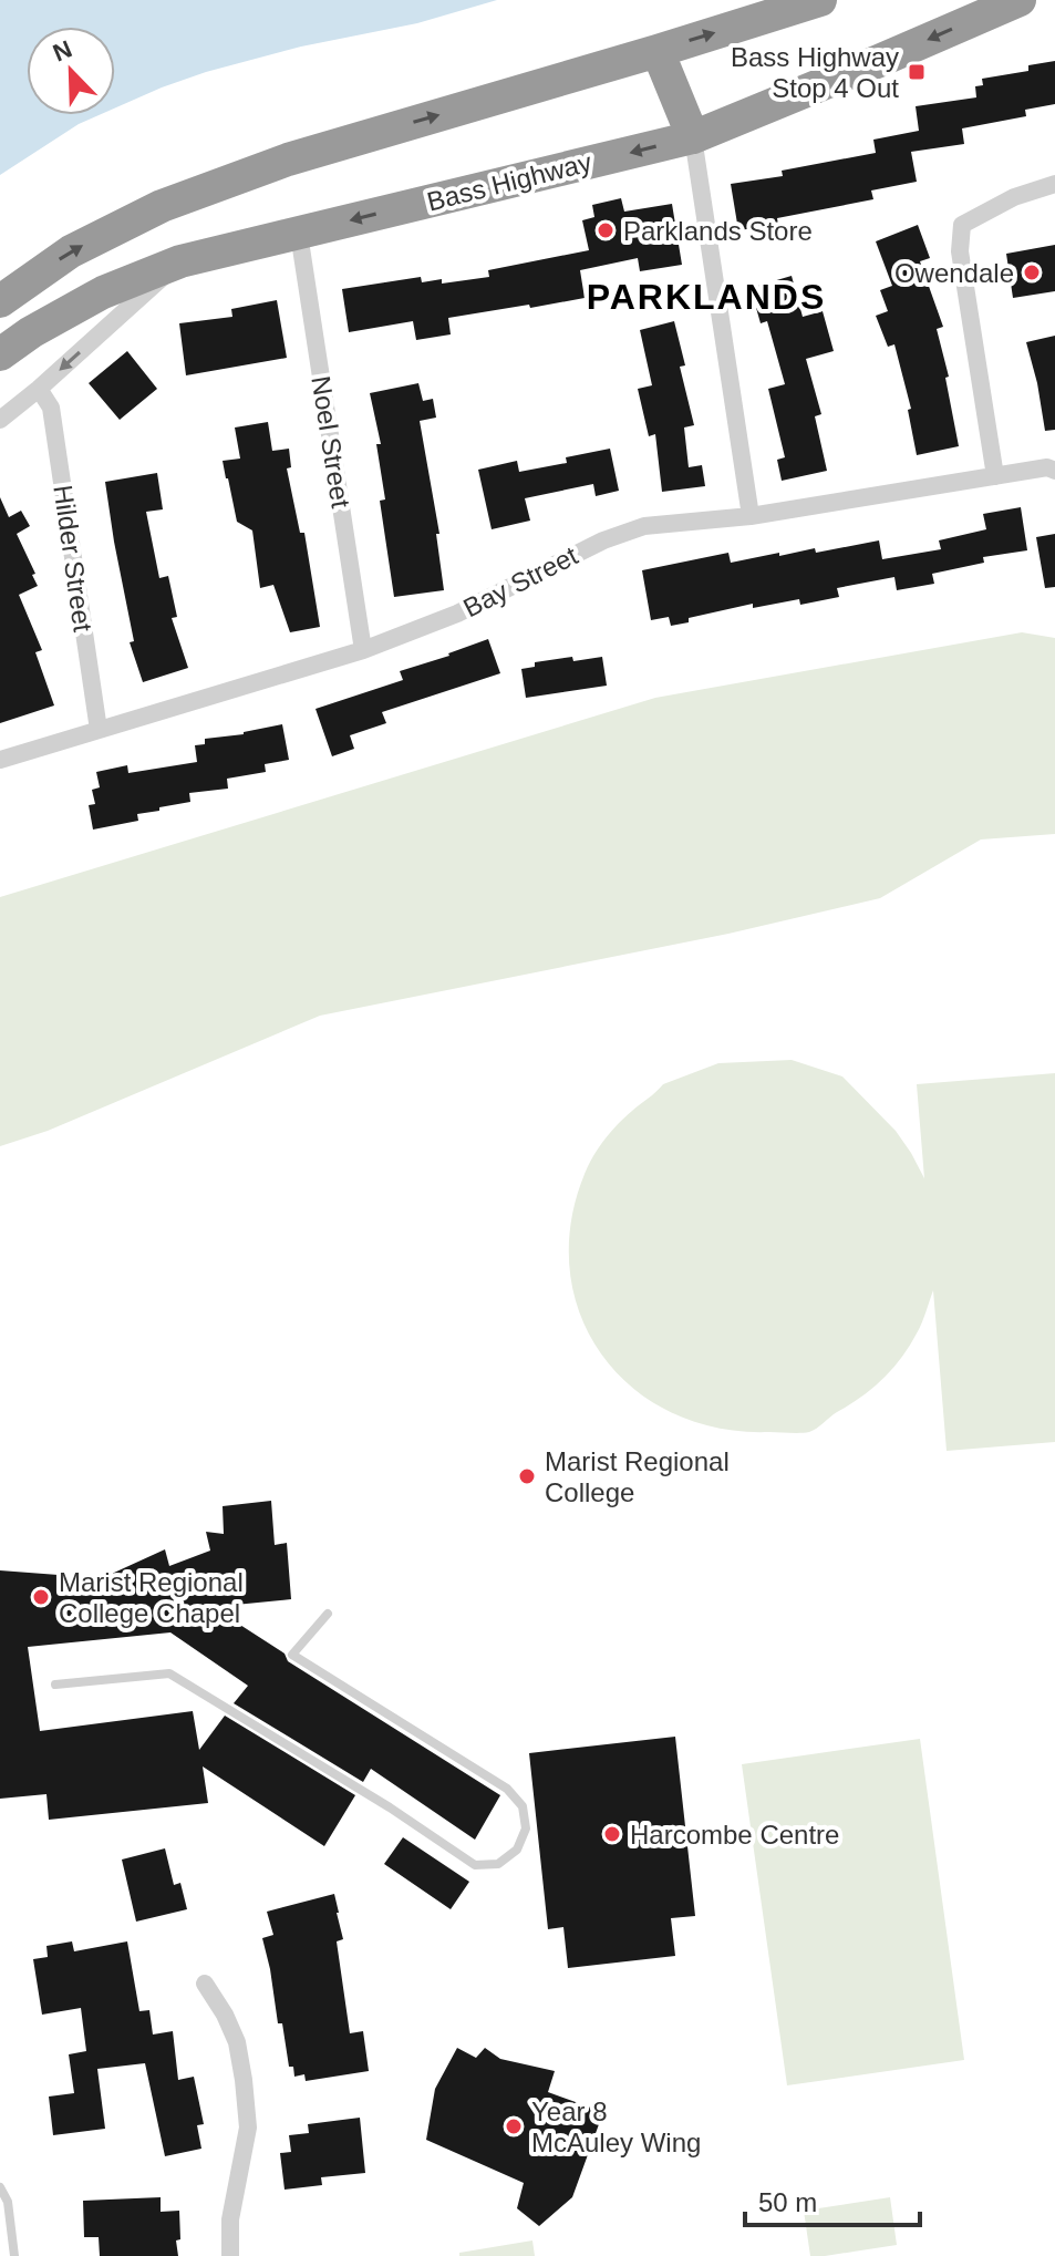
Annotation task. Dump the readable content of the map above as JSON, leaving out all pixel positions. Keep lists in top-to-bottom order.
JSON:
{
  "streets": {
    "highway": ["Bass Highway"],
    "street": ["Noel Street", "Hilder Street", "Bay Street"]
  },
  "crossings": [
    ["Bass Highway", "Noel Street"],
    ["Noel Street", "Bay Street"],
    ["Hilder Street", "Bay Street"]
  ],
  "districts": ["PARKLANDS"],
  "places": {
    "transit": ["Bass Highway Stop 4 Out"],
    "other": [
      "Parklands Store",
      "Owendale",
      "Marist Regional College",
      "Marist Regional College Chapel",
      "Harcombe Centre",
      "Year 8 McAuley Wing"
    ]
  },
  "scale_bar": "50 m",
  "north": "top left"
}
